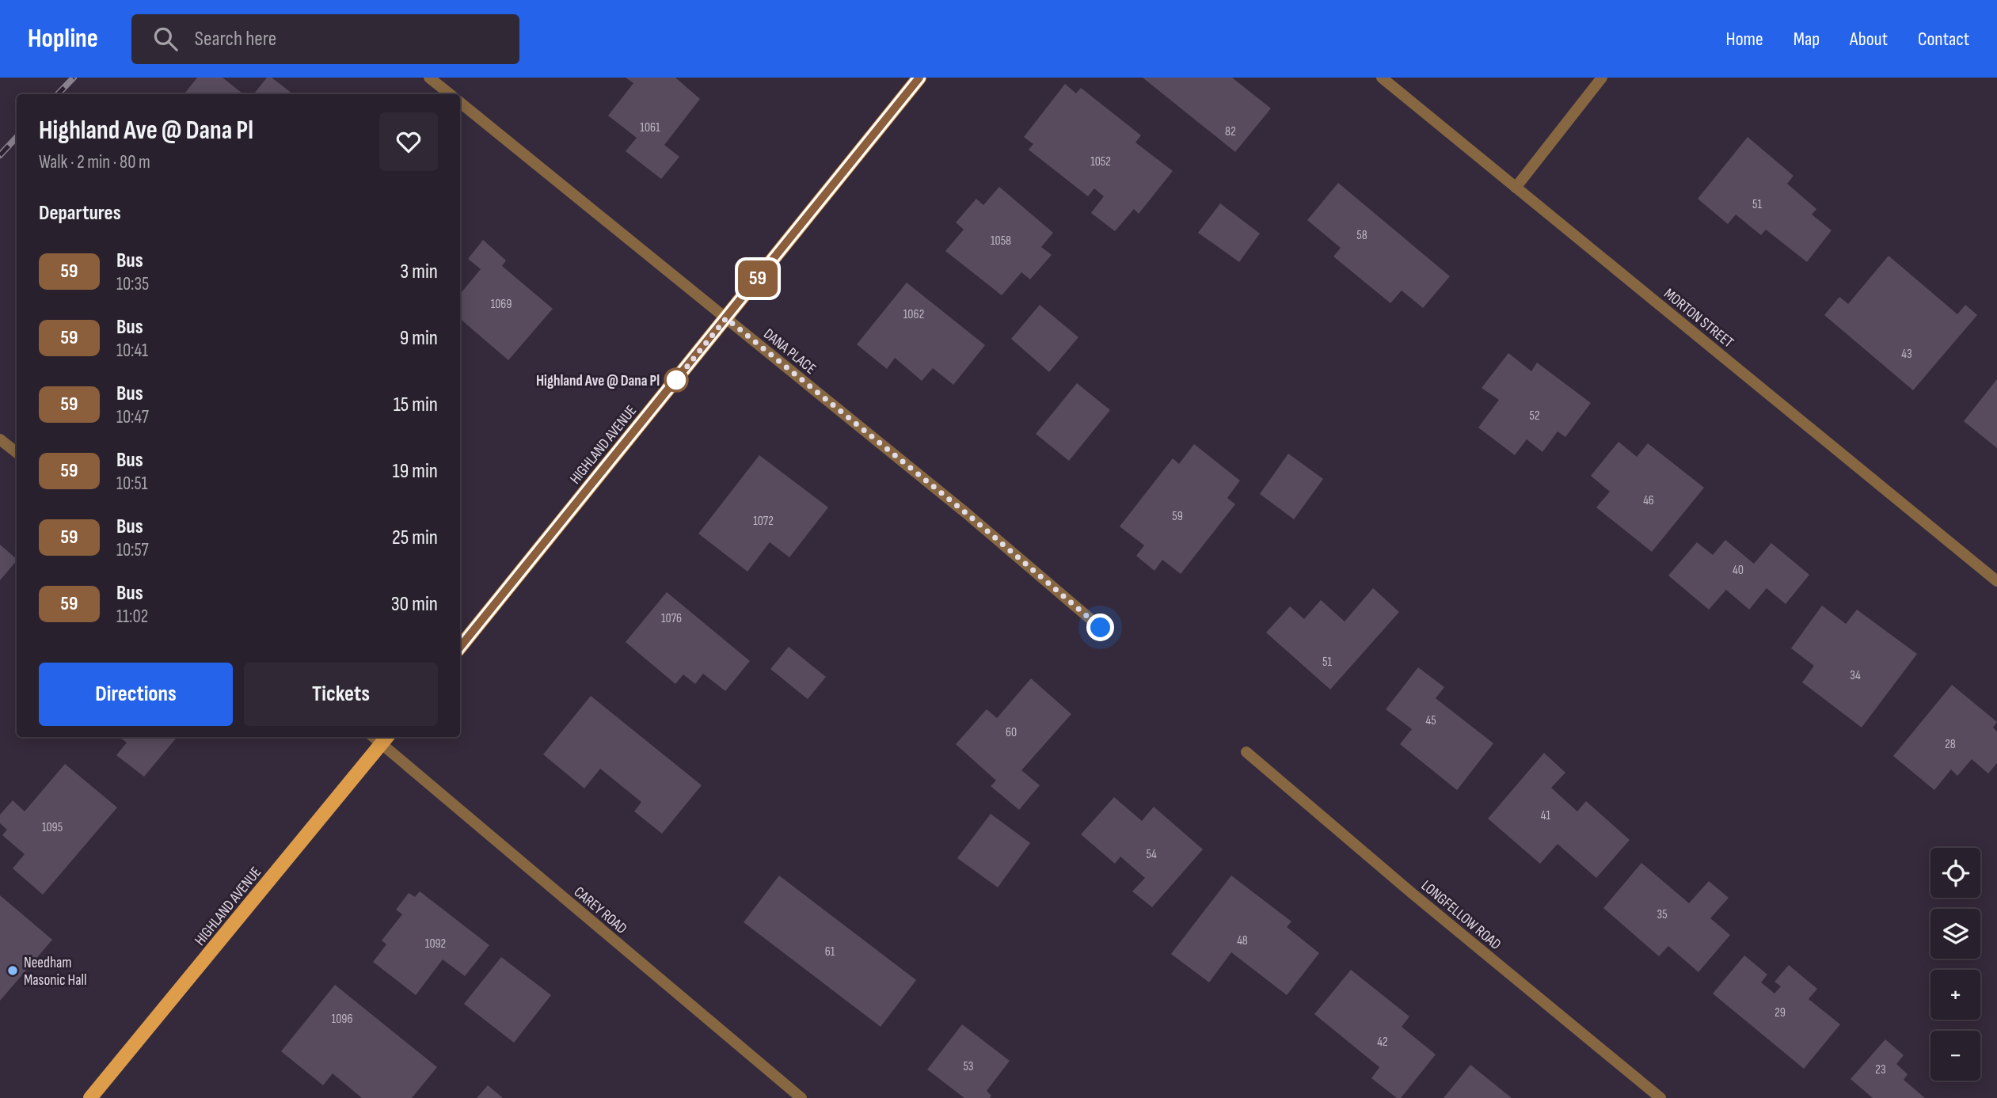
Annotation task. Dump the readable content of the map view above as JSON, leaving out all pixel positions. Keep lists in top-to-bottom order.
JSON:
{
  "streets": {
    "main road": ["HIGHLAND AVENUE"],
    "street": [
      "MORTON STREET",
      "DANA PLACE",
      "CAREY ROAD",
      "LONGFELLOW ROAD"
    ]
  },
  "crossings": [
    ["DANA PLACE", "HIGHLAND AVENUE"],
    ["HIGHLAND AVENUE", "CAREY ROAD"]
  ],
  "places": ["Highland Ave @ Dana Pl", "Needham Masonic Hall"],
  "lines": ["bus line 59"],
  "house_numbers": [
    "1061",
    "82",
    "1052",
    "51",
    "58",
    "1058",
    "1069",
    "1062",
    "43",
    "52",
    "46",
    "59",
    "1072",
    "40",
    "1076",
    "51",
    "34",
    "45",
    "60",
    "28",
    "41",
    "1095",
    "54",
    "35",
    "48",
    "1092",
    "61",
    "29",
    "1096",
    "42",
    "53",
    "23"
  ],
  "page": {
    "header": "Hopline",
    "search": "Search here",
    "nav": [
      "Home",
      "Map",
      "About",
      "Contact"
    ],
    "on_map": "59",
    "heading": [
      ["Highland Ave @ Dana Pl", "Walk · 2 min · 80 m"],
      "Departures"
    ],
    "list": [
      {
        "mark": "59",
        "name": "Bus",
        "note": "10:35",
        "value": "3 min"
      },
      {
        "mark": "59",
        "name": "Bus",
        "note": "10:41",
        "value": "9 min"
      },
      {
        "mark": "59",
        "name": "Bus",
        "note": "10:47",
        "value": "15 min"
      },
      {
        "mark": "59",
        "name": "Bus",
        "note": "10:51",
        "value": "19 min"
      },
      {
        "mark": "59",
        "name": "Bus",
        "note": "10:57",
        "value": "25 min"
      },
      {
        "mark": "59",
        "name": "Bus",
        "note": "11:02",
        "value": "30 min"
      }
    ],
    "buttons": ["Directions", "Tickets"],
    "map_buttons": ["+", "−"]
  }
}
